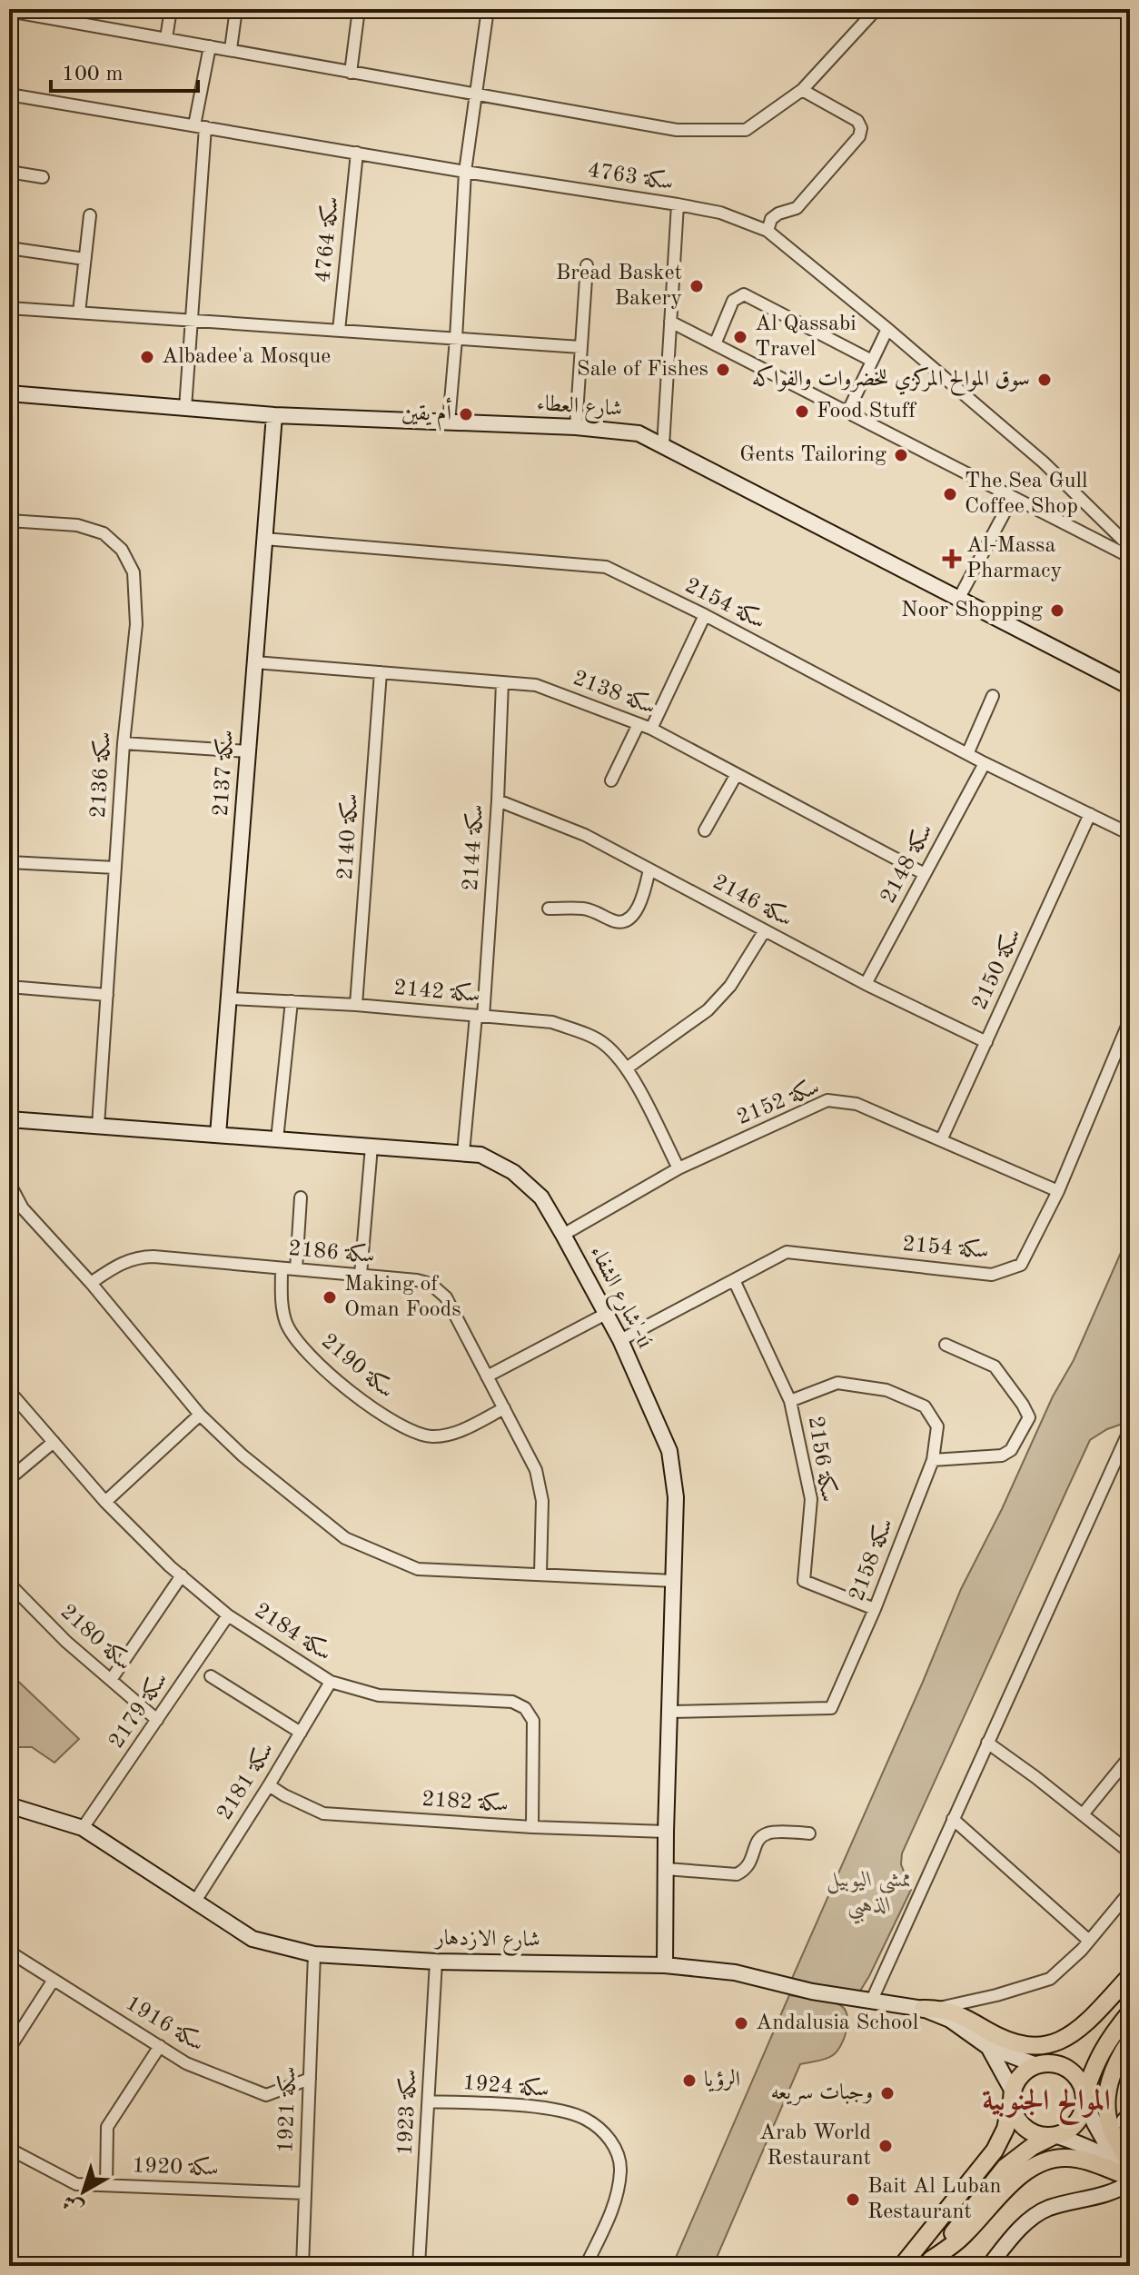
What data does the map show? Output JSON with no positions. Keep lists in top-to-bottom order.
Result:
{
  "streets": {
    "street": [
      "سكة 4763",
      "سكة 4764",
      "شارع العطاء",
      "سكة 2154",
      "سكة 2138",
      "سكة 2137",
      "سكة 2136",
      "سكة 2140",
      "سكة 2144",
      "سكة 2148",
      "سكة 2146",
      "سكة 2150",
      "سكة 2142",
      "سكة 2152",
      "سكة 2186",
      "شارع الشفاء'-ú",
      "سكة 2190",
      "سكة 2156",
      "سكة 2158",
      "سكة 2184",
      "سكة 2180",
      "سكة 2179",
      "سكة 2181",
      "سكة 2182",
      "شارع الازدهار",
      "سكة 1916",
      "سكة 1924",
      "سكة 1921",
      "سكة 1923",
      "سكة 1920"
    ]
  },
  "crossings": [
    ["سكة 4763", "سكة 4764"],
    ["شارع العطاء", "سكة 2137"],
    ["سكة 2154", "سكة 2137"],
    ["سكة 2154", "سكة 2148"],
    ["سكة 2154", "سكة 2150"],
    ["سكة 2154", "سكة 2152"],
    ["سكة 2154", "شارع الشفاء'-ú"],
    ["سكة 2154", "سكة 2156"],
    ["سكة 2138", "سكة 2137"],
    ["سكة 2138", "سكة 2140"],
    ["سكة 2138", "سكة 2144"],
    ["سكة 2138", "سكة 2148"],
    ["سكة 2137", "سكة 2142"],
    ["سكة 2137", "شارع الشفاء'-ú"],
    ["سكة 2136", "شارع الشفاء'-ú"],
    ["سكة 2140", "سكة 2142"],
    ["سكة 2144", "سكة 2146"],
    ["سكة 2144", "سكة 2142"],
    ["سكة 2144", "شارع الشفاء'-ú"],
    ["سكة 2148", "سكة 2146"],
    ["سكة 2146", "سكة 2150"],
    ["سكة 2150", "سكة 2152"],
    ["سكة 2142", "سكة 2152"],
    ["سكة 2152", "شارع الشفاء'-ú"],
    ["سكة 2186", "سكة 2190"],
    ["شارع الشفاء'-ú", "سكة 2158"],
    ["شارع الشفاء'-ú", "سكة 2182"],
    ["شارع الشفاء'-ú", "شارع الازدهار"],
    ["سكة 2156", "سكة 2158"],
    ["سكة 2184", "سكة 2179"],
    ["سكة 2184", "سكة 2181"],
    ["سكة 2184", "سكة 2182"],
    ["سكة 2180", "سكة 2179"],
    ["سكة 2179", "شارع الازدهار"],
    ["سكة 2181", "سكة 2182"],
    ["سكة 2181", "شارع الازدهار"],
    ["شارع الازدهار", "سكة 1921"],
    ["شارع الازدهار", "سكة 1923"],
    ["سكة 1916", "سكة 1921"],
    ["سكة 1924", "سكة 1923"],
    ["سكة 1921", "سكة 1920"]
  ],
  "districts": ["الموالح الجنوبية"],
  "parks": ["ممشى اليوبيل الذهبي"],
  "places": {
    "other": [
      "Bread Basket Bakery",
      "Al Qassabi Travel",
      "Albadee'a Mosque",
      "Sale of Fishes",
      "سوق الموالح المركزي للخضروات والفواكه",
      "Food Stuff",
      "أم يقين",
      "Gents Tailoring",
      "The Sea Gull Coffee Shop",
      "Noor Shopping",
      "Making of Oman Foods",
      "Andalusia School",
      "الرؤيا",
      "وجبات سريعه",
      "Arab World Restaurant",
      "Bait Al Luban Restaurant"
    ],
    "health": ["Al-Massa Pharmacy"]
  },
  "scale_bar": "100 m",
  "north": "bottom left"
}
